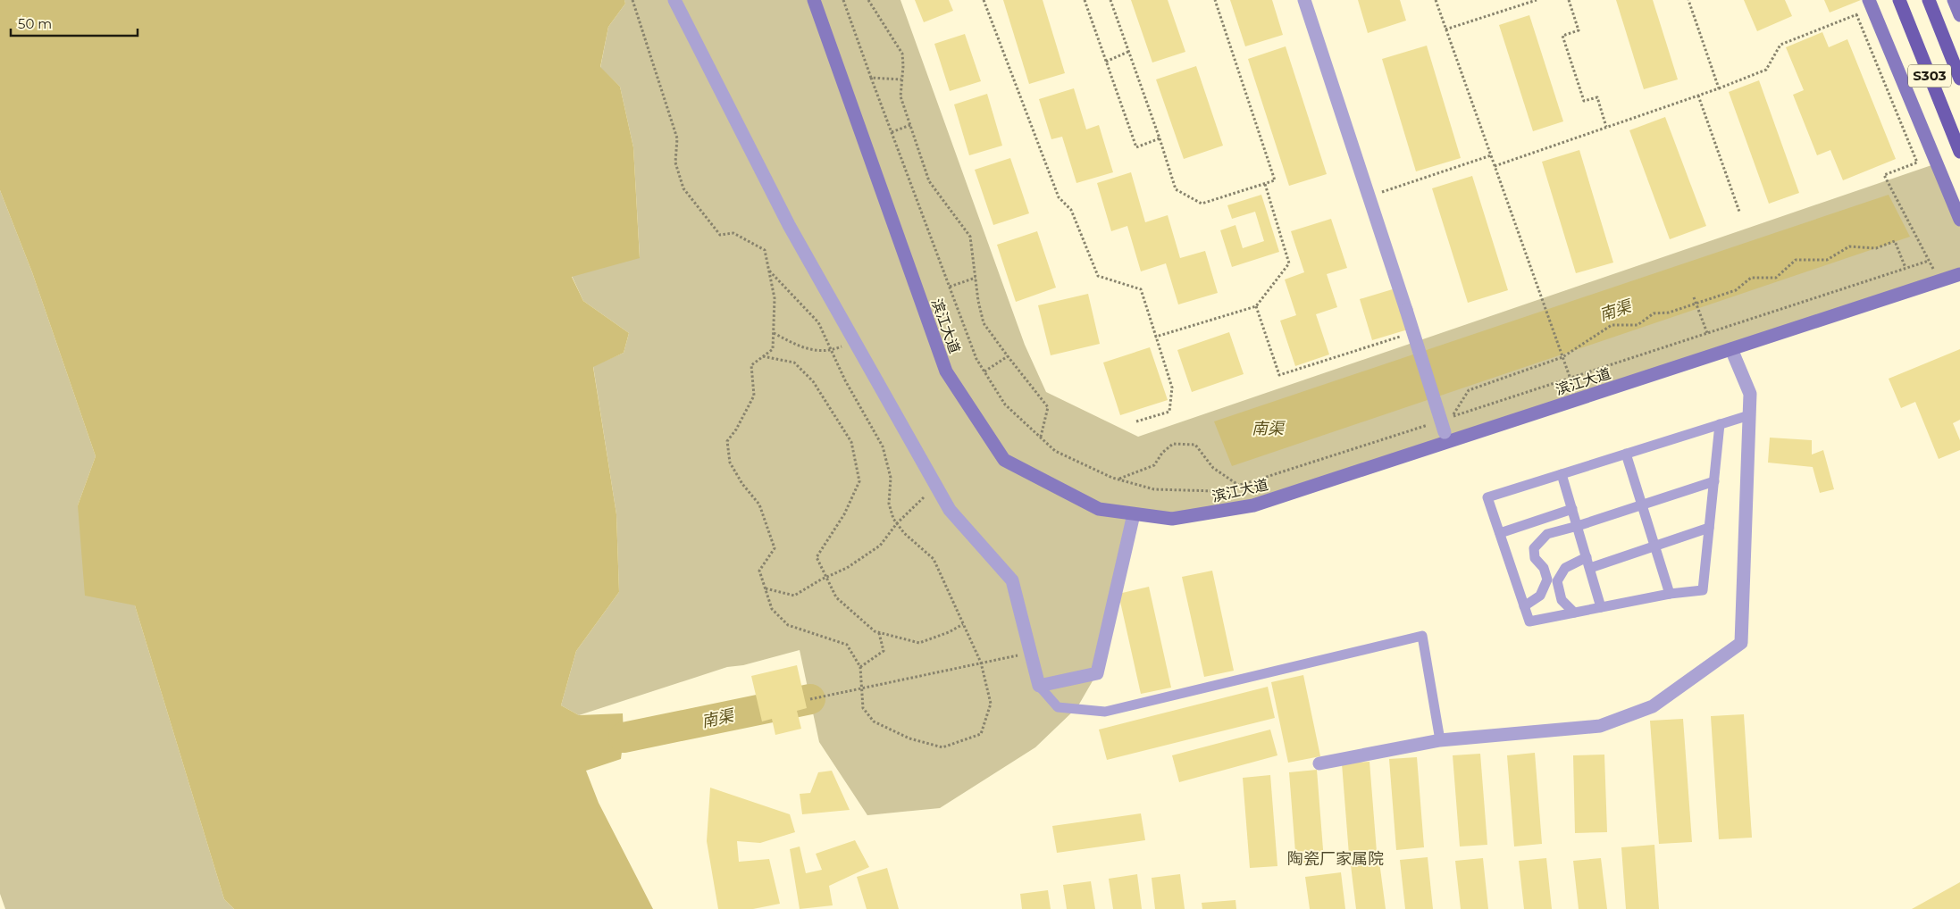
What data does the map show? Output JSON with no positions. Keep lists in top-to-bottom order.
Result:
{
  "streets": {
    "main road": ["S303"],
    "street": ["滨江大道"]
  },
  "districts": ["陶瓷厂家属院"],
  "water": ["南渠"],
  "scale_bar": "50 m"
}
